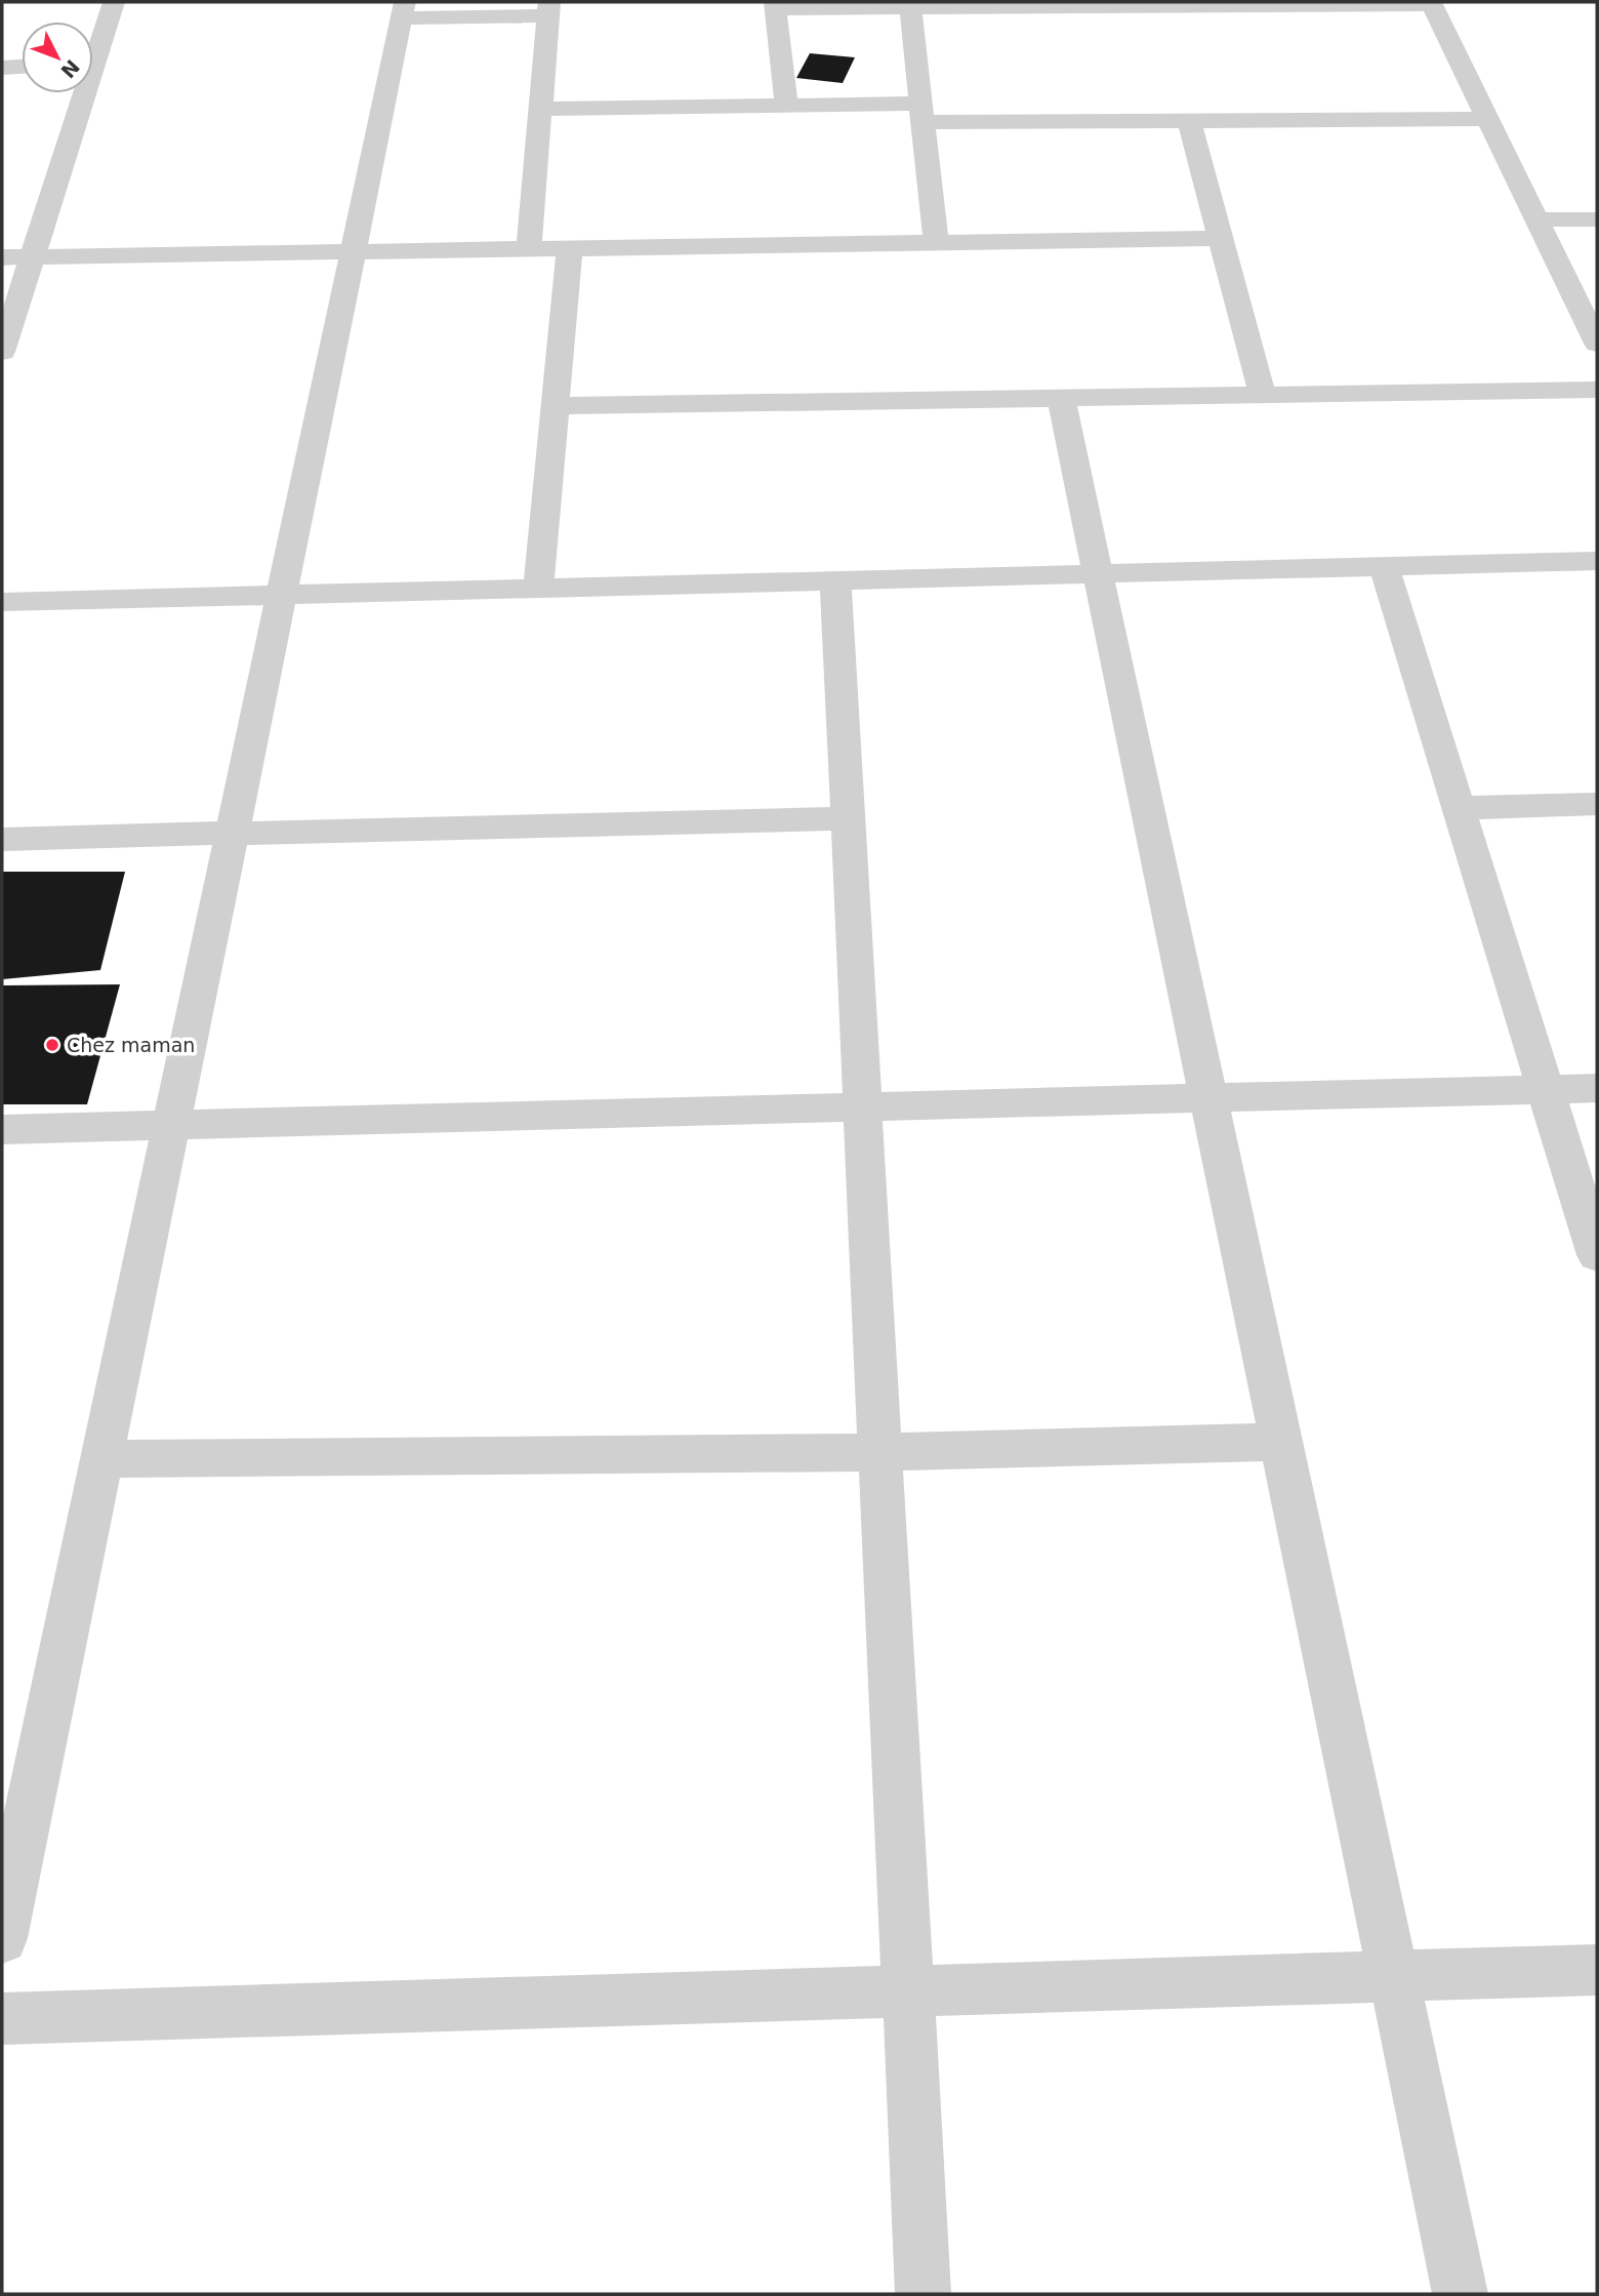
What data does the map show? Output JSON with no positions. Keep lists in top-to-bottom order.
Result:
{
  "places": ["Chez maman"],
  "north": "bottom right"
}
